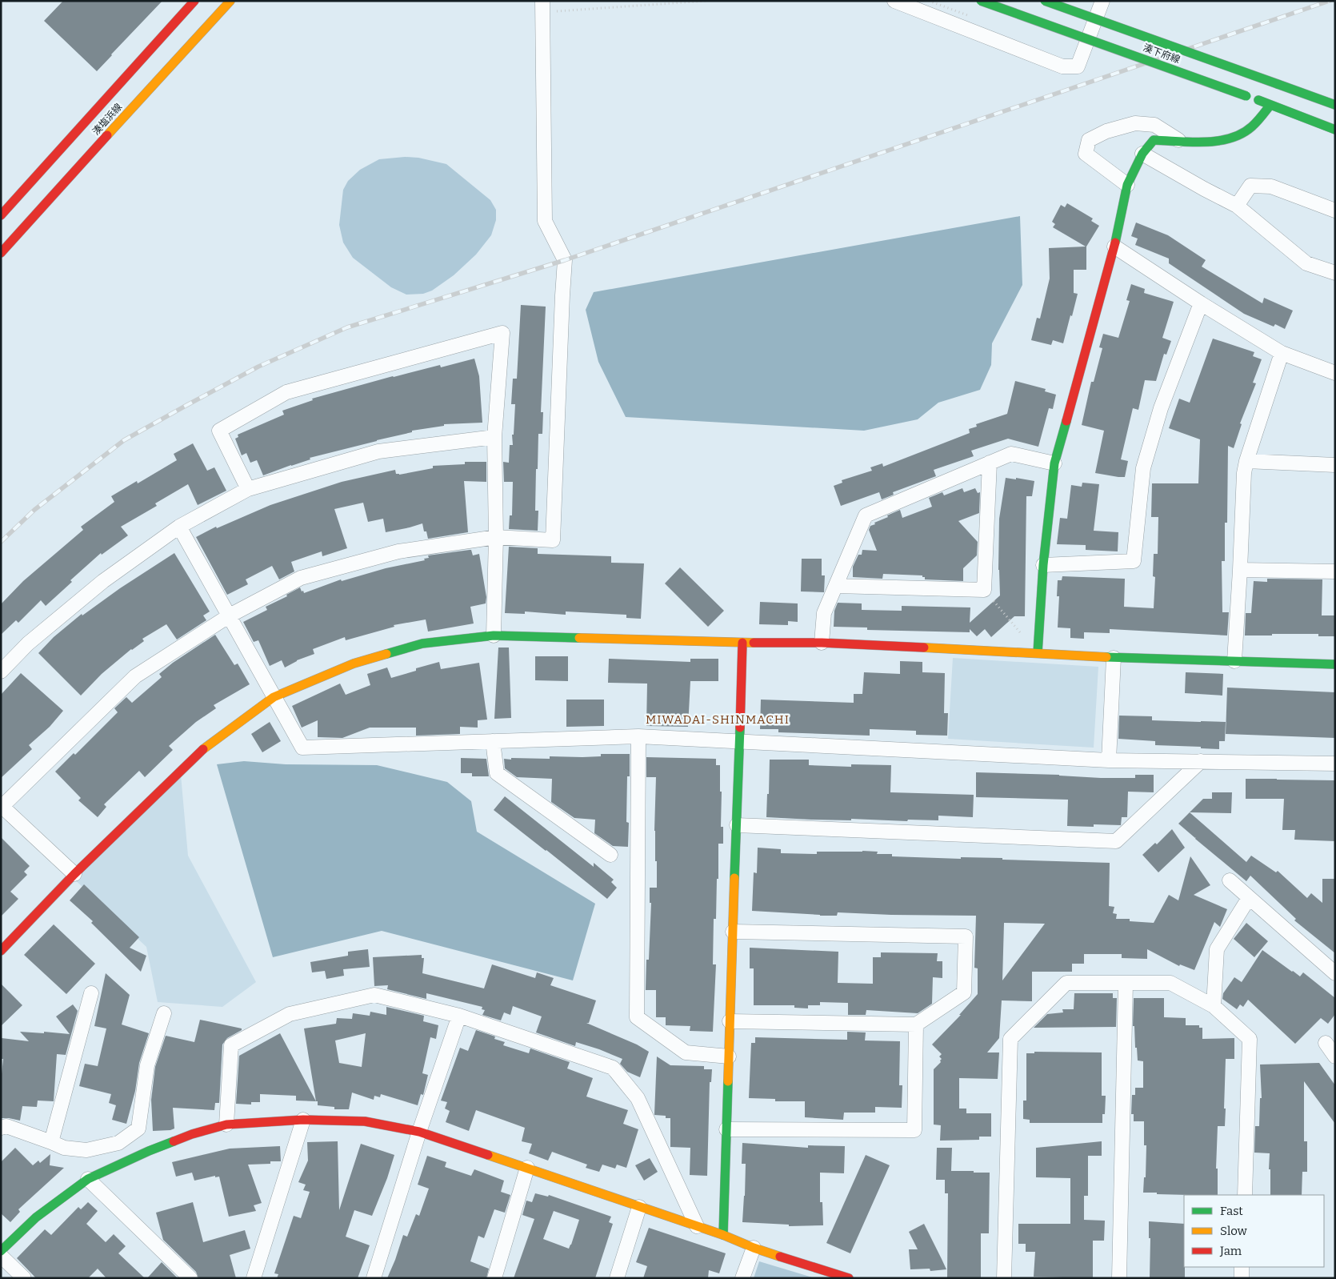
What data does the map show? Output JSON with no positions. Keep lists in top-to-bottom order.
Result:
{
  "streets": {
    "street": ["湊下府線", "湊塩浜線"]
  },
  "districts": ["MIWADAI-SHINMACHI"],
  "legend": ["Fast", "Slow", "Jam"]
}
